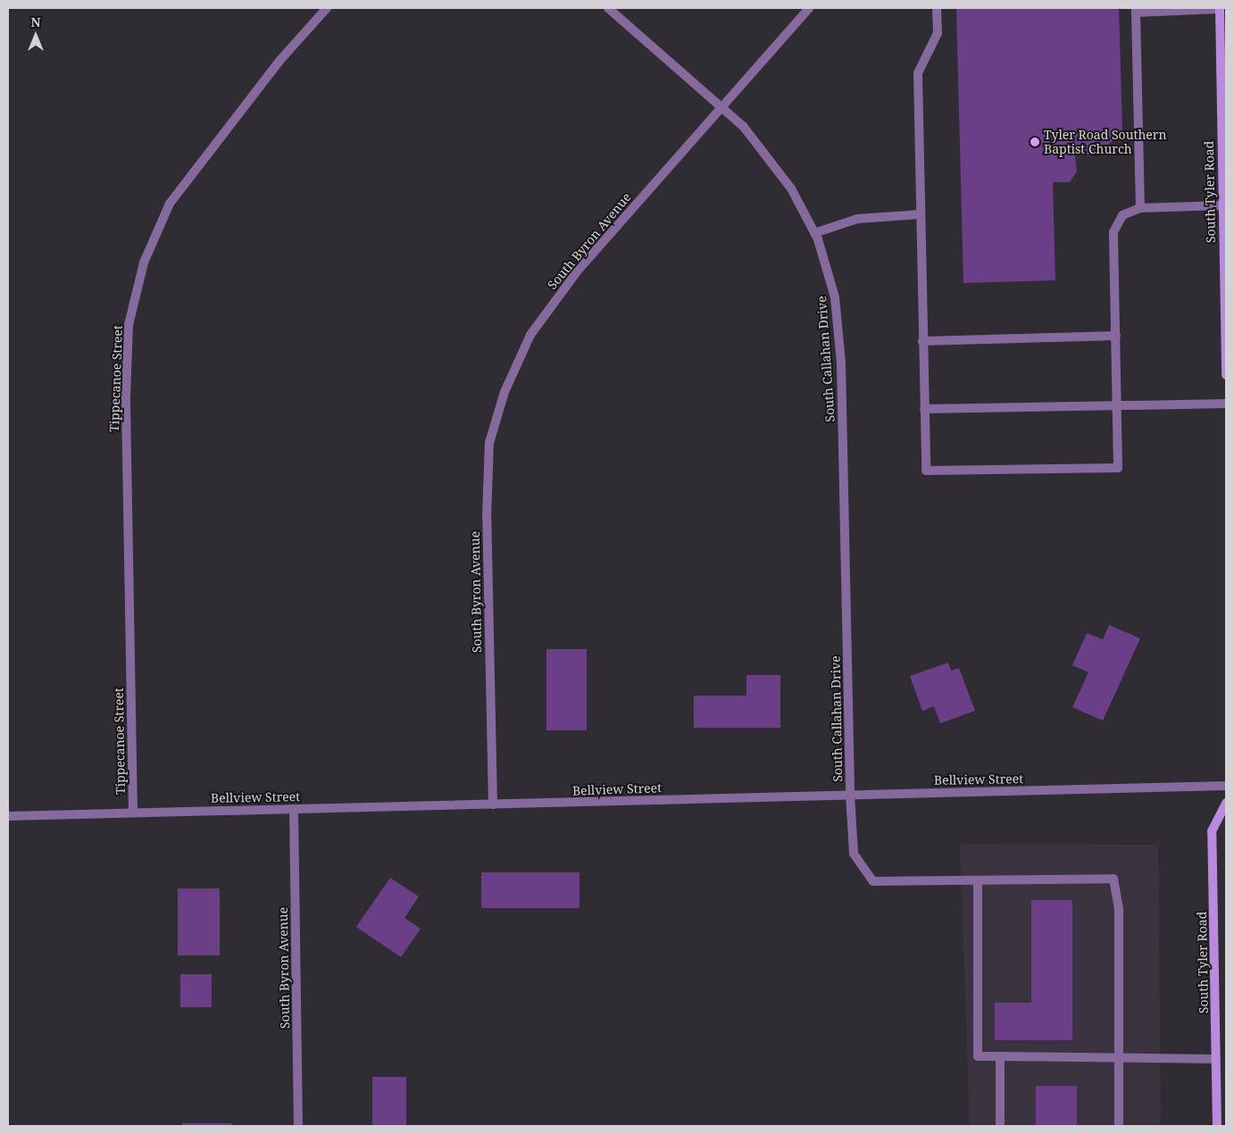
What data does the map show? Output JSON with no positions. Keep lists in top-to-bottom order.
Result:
{
  "streets": {
    "main road": ["South Tyler Road"],
    "street": [
      "South Byron Avenue",
      "South Callahan Drive",
      "Tippecanoe Street",
      "Bellview Street"
    ]
  },
  "crossings": [
    ["South Byron Avenue", "South Callahan Drive"],
    ["South Byron Avenue", "Bellview Street"],
    ["South Callahan Drive", "Bellview Street"],
    ["Tippecanoe Street", "Bellview Street"]
  ],
  "places": ["Tyler Road Southern Baptist Church"],
  "north": "top"
}
